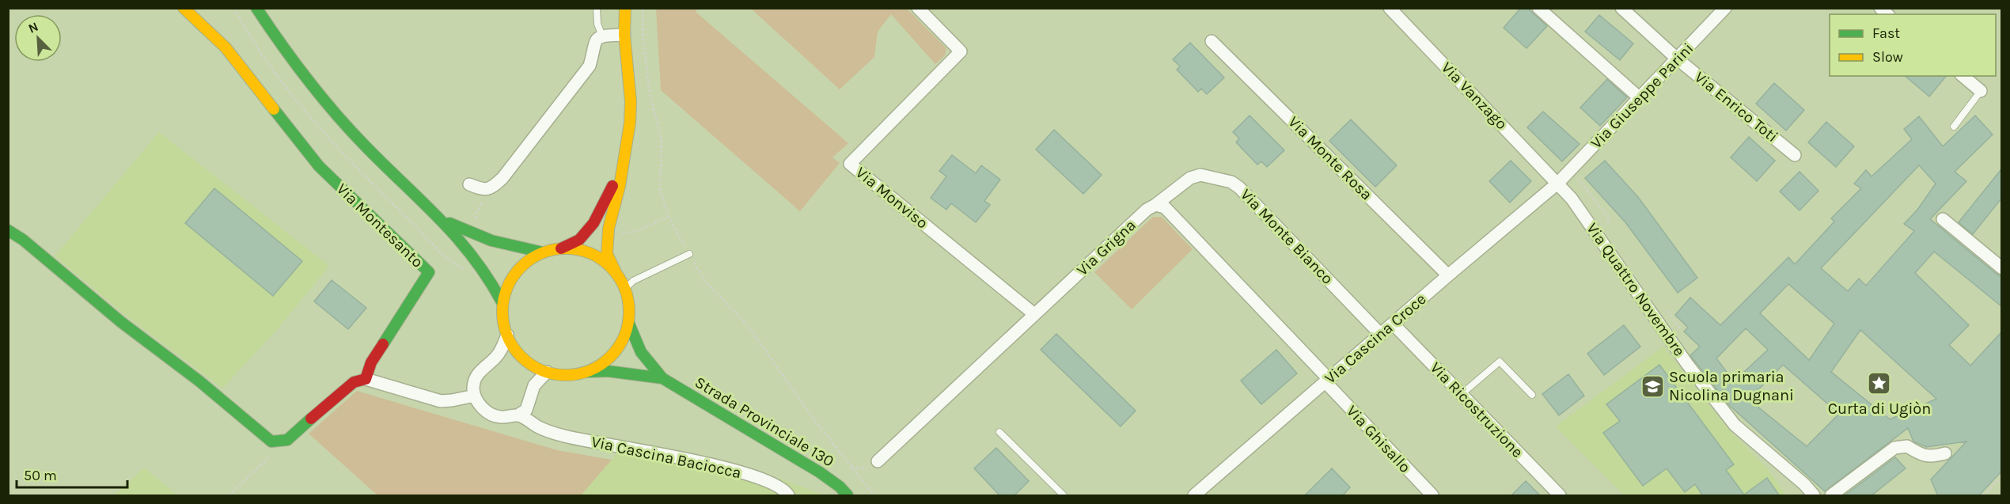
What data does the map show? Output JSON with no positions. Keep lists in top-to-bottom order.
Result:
{
  "streets": {
    "street": [
      "Via Vanzago",
      "Via Giuseppe Parini",
      "Via Enrico Toti",
      "Via Monte Rosa",
      "Via Monviso",
      "Via Montesanto",
      "Via Monte Bianco",
      "Via Grigna",
      "Via Quattro Novembre",
      "Via Cascina Croce",
      "Via Ricostruzione",
      "Strada Provinciale 130",
      "Via Ghisallo",
      "Via Cascina Baciocca"
    ]
  },
  "crossings": [
    ["Via Vanzago", "Via Giuseppe Parini"],
    ["Via Vanzago", "Via Quattro Novembre"],
    ["Via Vanzago", "Via Cascina Croce"],
    ["Via Giuseppe Parini", "Via Enrico Toti"],
    ["Via Giuseppe Parini", "Via Quattro Novembre"],
    ["Via Giuseppe Parini", "Via Cascina Croce"],
    ["Via Monte Rosa", "Via Cascina Croce"],
    ["Via Monviso", "Via Grigna"],
    ["Via Monte Bianco", "Via Grigna"],
    ["Via Monte Bianco", "Via Cascina Croce"],
    ["Via Quattro Novembre", "Via Cascina Croce"],
    ["Via Cascina Croce", "Via Ricostruzione"],
    ["Via Cascina Croce", "Via Ghisallo"]
  ],
  "places": {
    "place": ["Curta di Ugiòn"],
    "school or university": ["Scuola primaria Nicolina Dugnani"]
  },
  "legend": ["Fast", "Slow"],
  "scale_bar": "50 m",
  "north": "top left"
}
